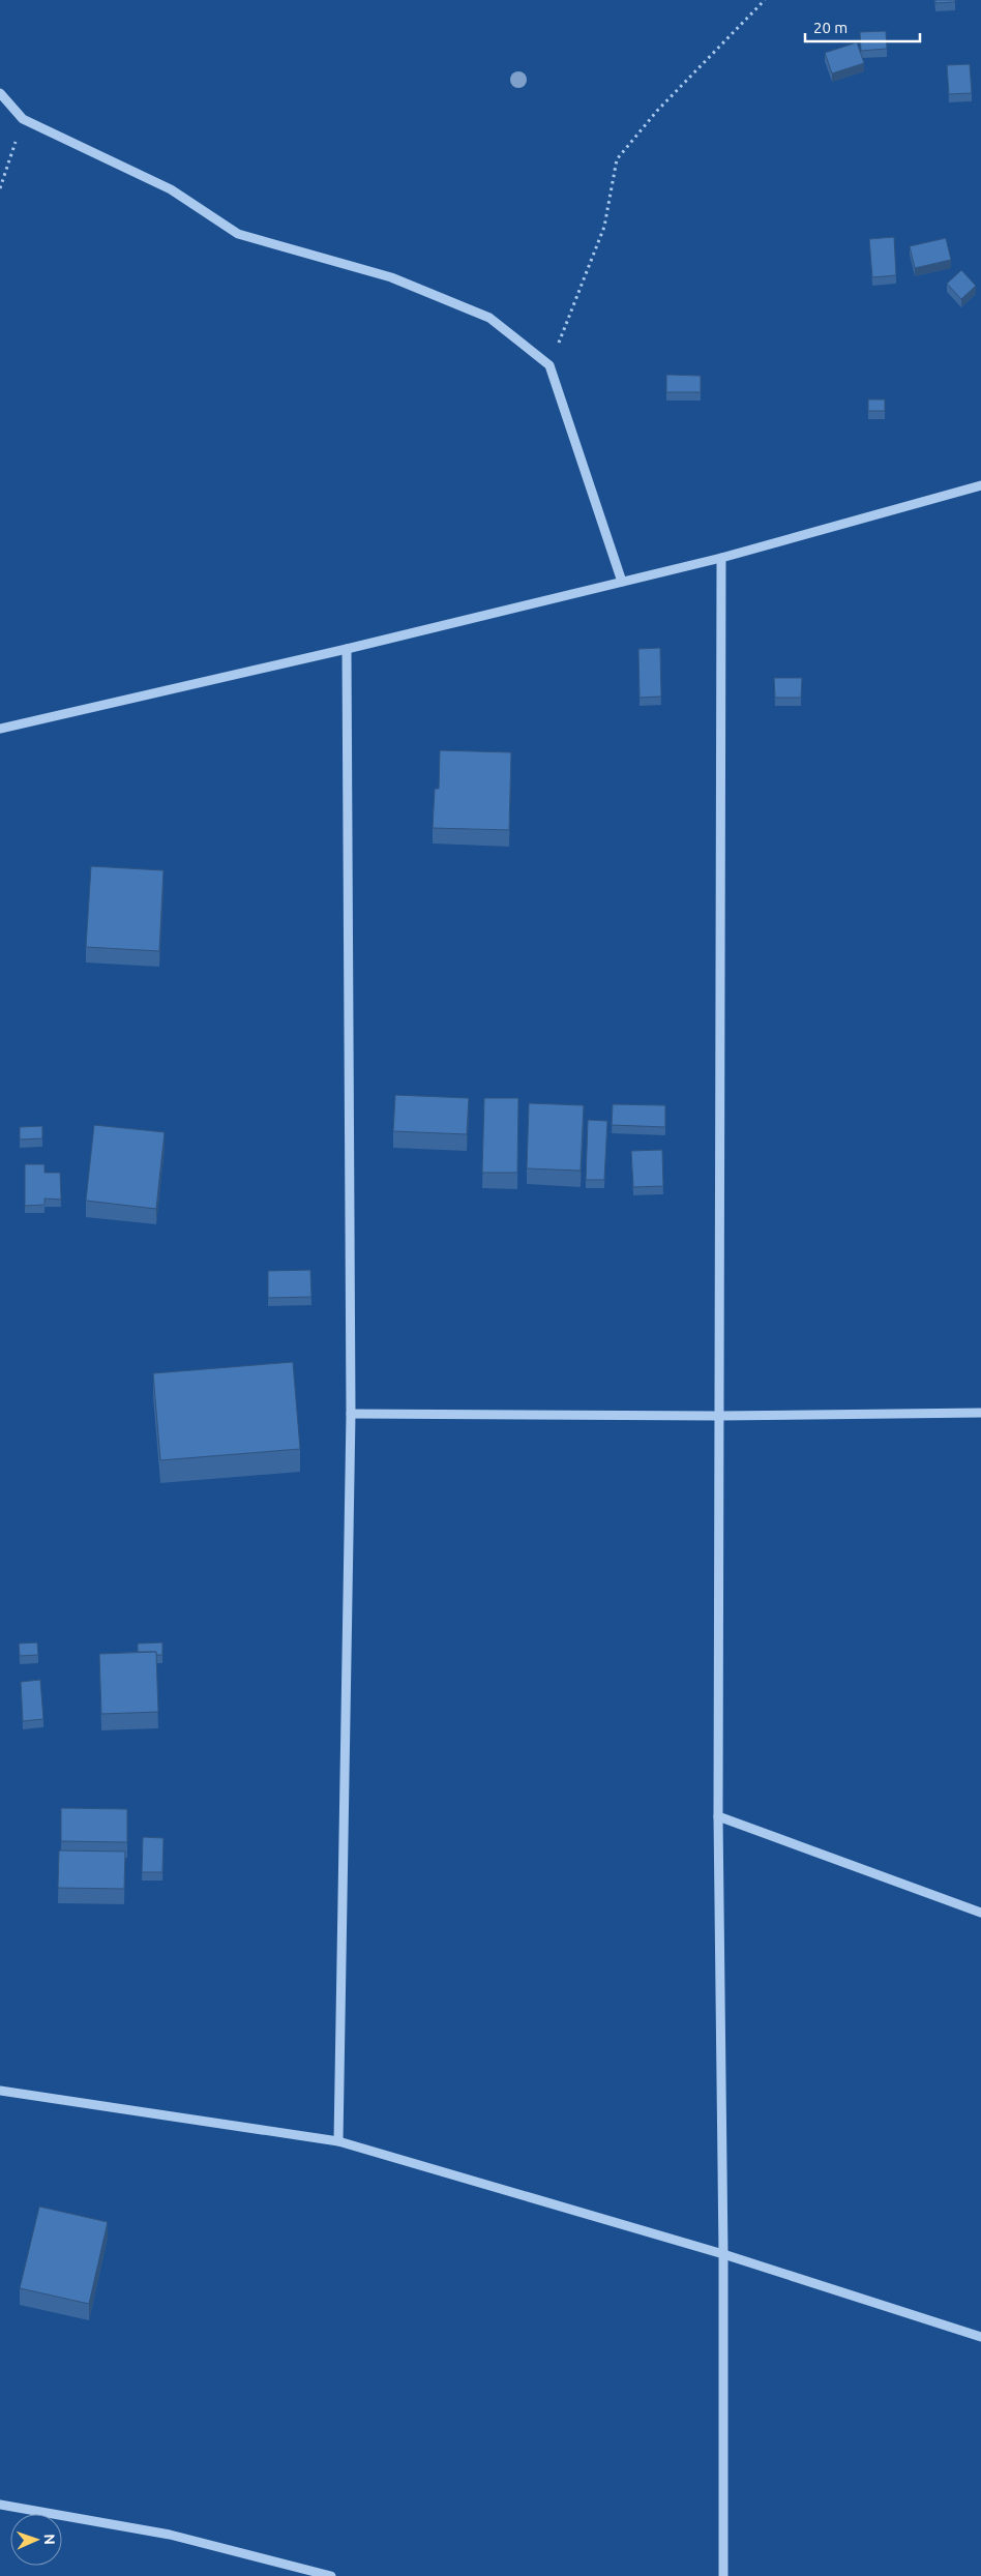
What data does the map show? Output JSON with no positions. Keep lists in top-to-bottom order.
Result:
{
  "scale_bar": "20 m",
  "north": "right"
}
